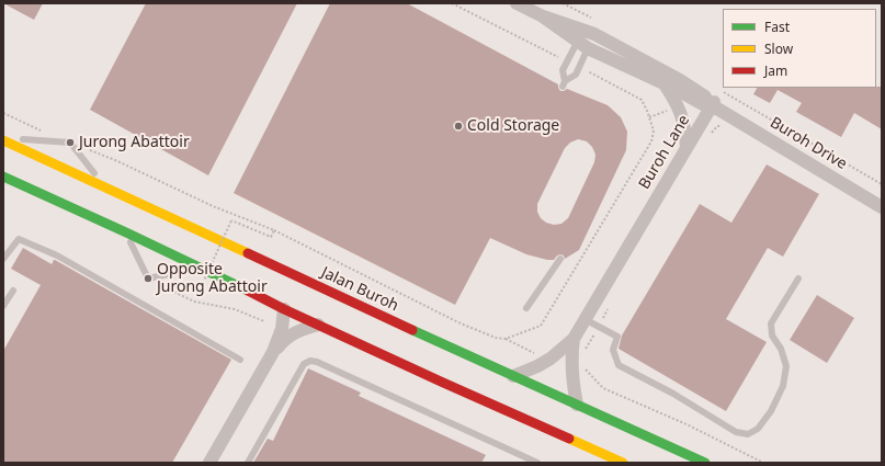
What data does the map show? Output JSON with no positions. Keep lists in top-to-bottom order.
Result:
{
  "streets": {
    "highway": ["Jalan Buroh"],
    "street": ["Buroh Drive", "Buroh Lane"]
  },
  "crossings": [
    ["Buroh Drive", "Buroh Lane"],
    ["Buroh Lane", "Jalan Buroh"]
  ],
  "places": ["Cold Storage", "Jurong Abattoir", "Opposite Jurong Abattoir"],
  "legend": ["Fast", "Slow", "Jam"]
}
